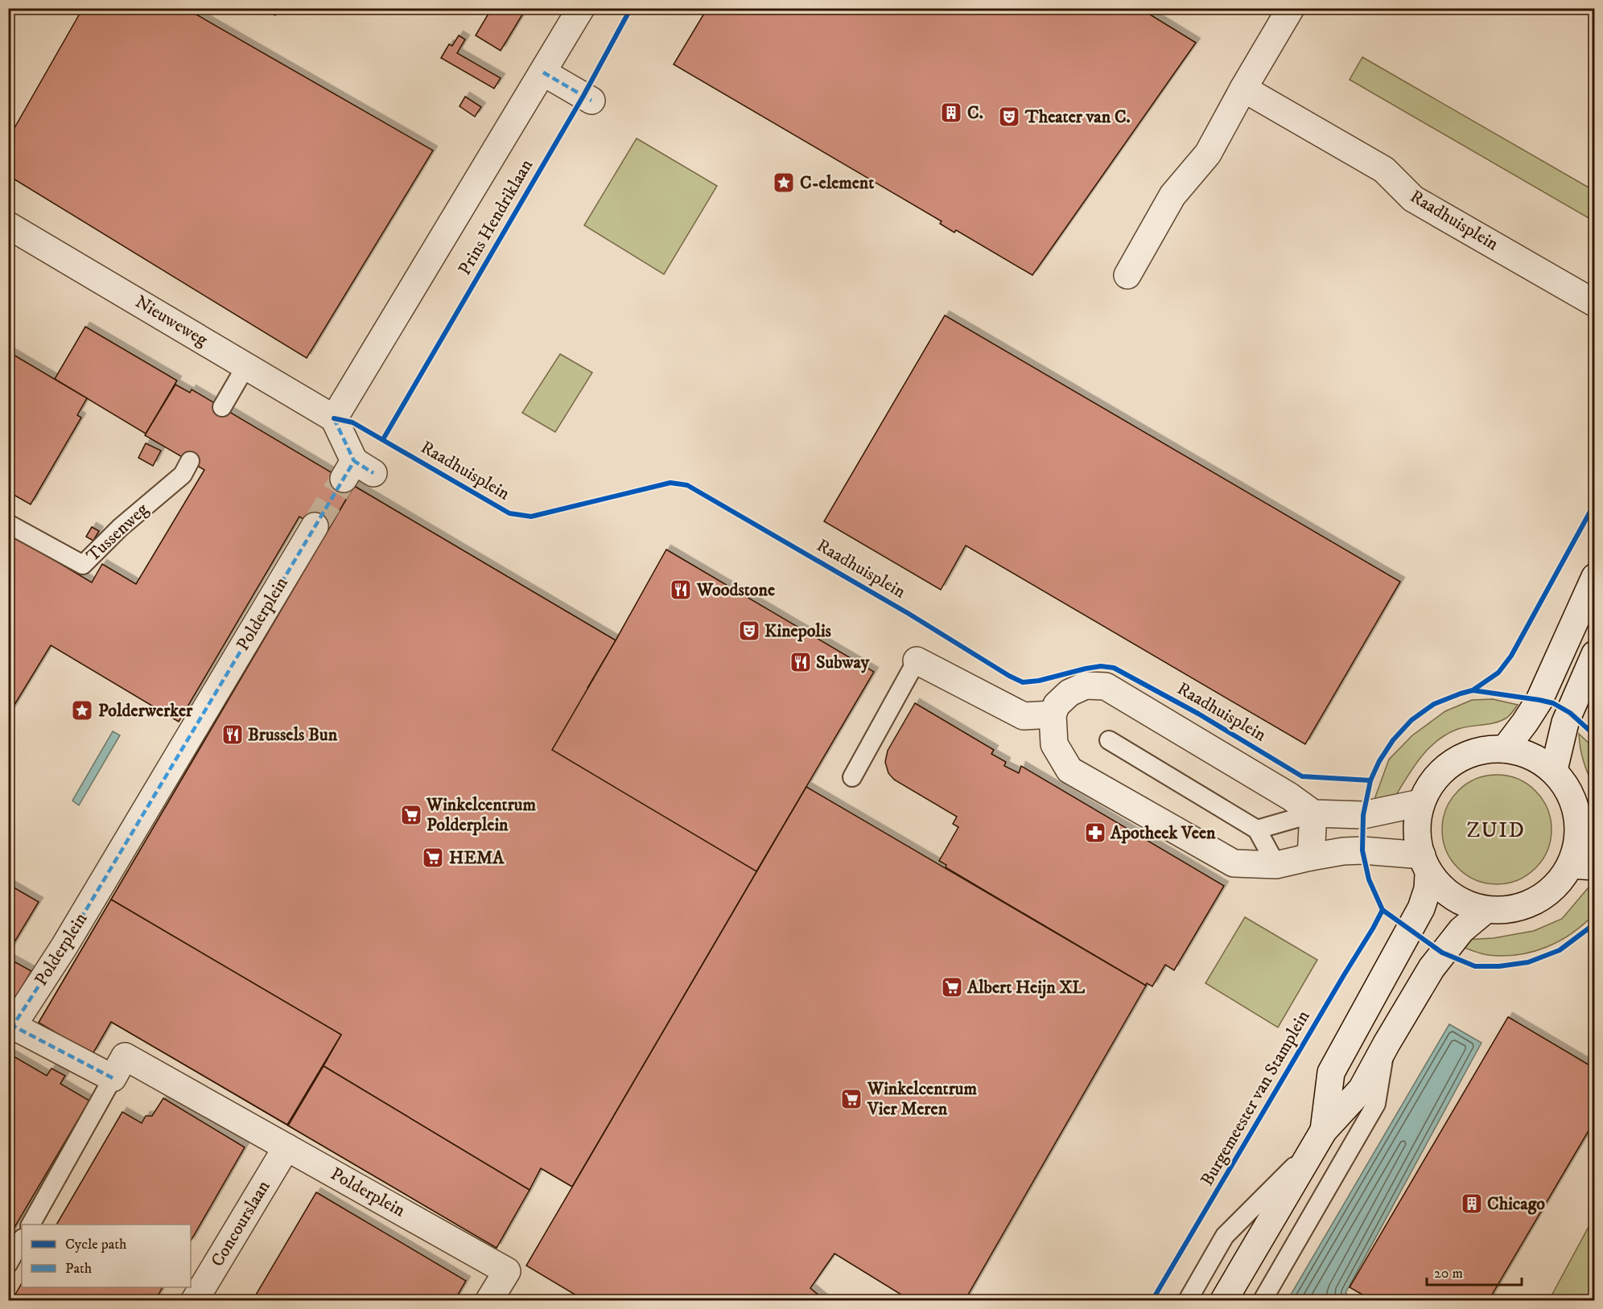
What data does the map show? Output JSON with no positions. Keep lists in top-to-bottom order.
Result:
{
  "streets": {
    "street": [
      "Prins Hendriklaan",
      "Raadhuisplein",
      "Nieuweweg",
      "Polderplein",
      "Concourslaan"
    ],
    "lane": ["Tussenweg"],
    "cycle path": ["Burgemeester van Stamplein"]
  },
  "crossings": [
    ["Prins Hendriklaan", "Nieuweweg"],
    ["Polderplein", "Concourslaan"]
  ],
  "districts": ["ZUID"],
  "places": {
    "building": ["C.", "Chicago"],
    "theatre": ["Theater van C.", "Kinepolis"],
    "place": ["C-element", "Polderwerker"],
    "restaurant": ["Woodstone", "Subway", "Brussels Bun"],
    "supermarket": [
      "Winkelcentrum Polderplein",
      "HEMA",
      "Albert Heijn XL",
      "Winkelcentrum Vier Meren"
    ],
    "pharmacy": ["Apotheek Veen"]
  },
  "legend": ["Cycle path", "Path"],
  "scale_bar": "20 m"
}
